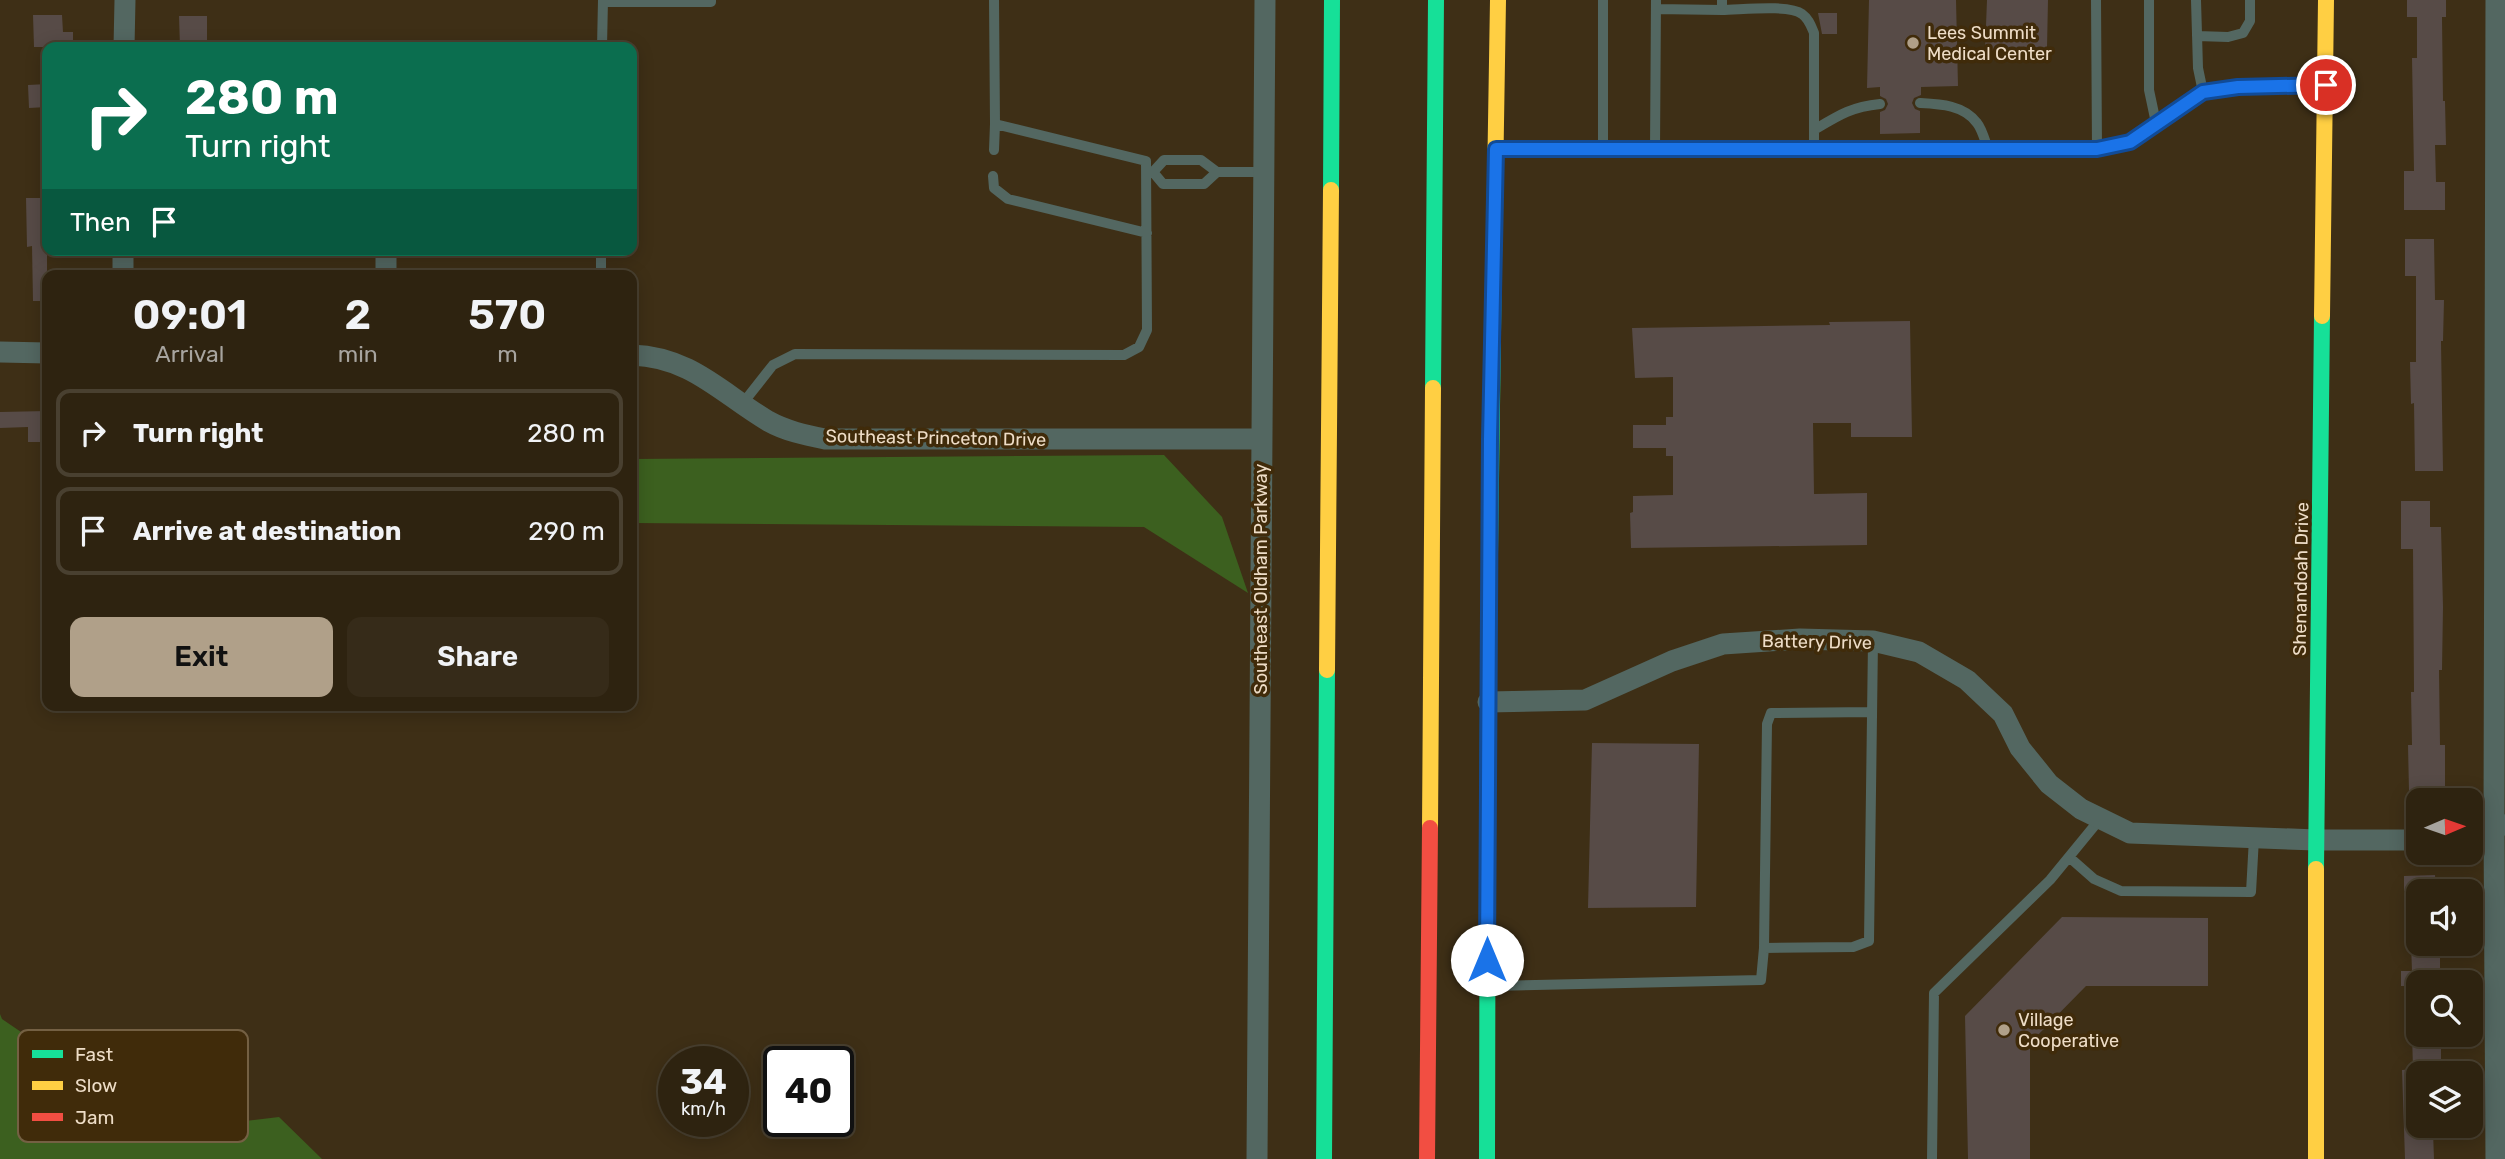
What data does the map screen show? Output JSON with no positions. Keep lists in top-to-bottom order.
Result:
{
  "streets": {
    "main road": ["Shenandoah Drive"],
    "street": ["Southeast Princeton Drive", "Southeast Oldham Parkway", "Battery Drive"]
  },
  "crossings": [
    ["Southeast Princeton Drive", "Southeast Oldham Parkway"],
    ["Shenandoah Drive", "Battery Drive"]
  ],
  "places": ["Lees Summit Medical Center", "Village Cooperative"],
  "legend": ["Fast", "Slow", "Jam"],
  "north": "right",
  "page": {
    "turn": ["280 m", "Turn right"],
    "then": "Then",
    "eta": [
      "09:01",
      "Arrival",
      "2",
      "min",
      "570",
      "m"
    ],
    "list": [
      {
        "name": "Turn right",
        "value": "280 m"
      },
      {
        "name": "Arrive at destination",
        "value": "290 m"
      }
    ],
    "buttons": ["Exit", "Share"],
    "speed": "34 km/h",
    "limit": "40"
  }
}
